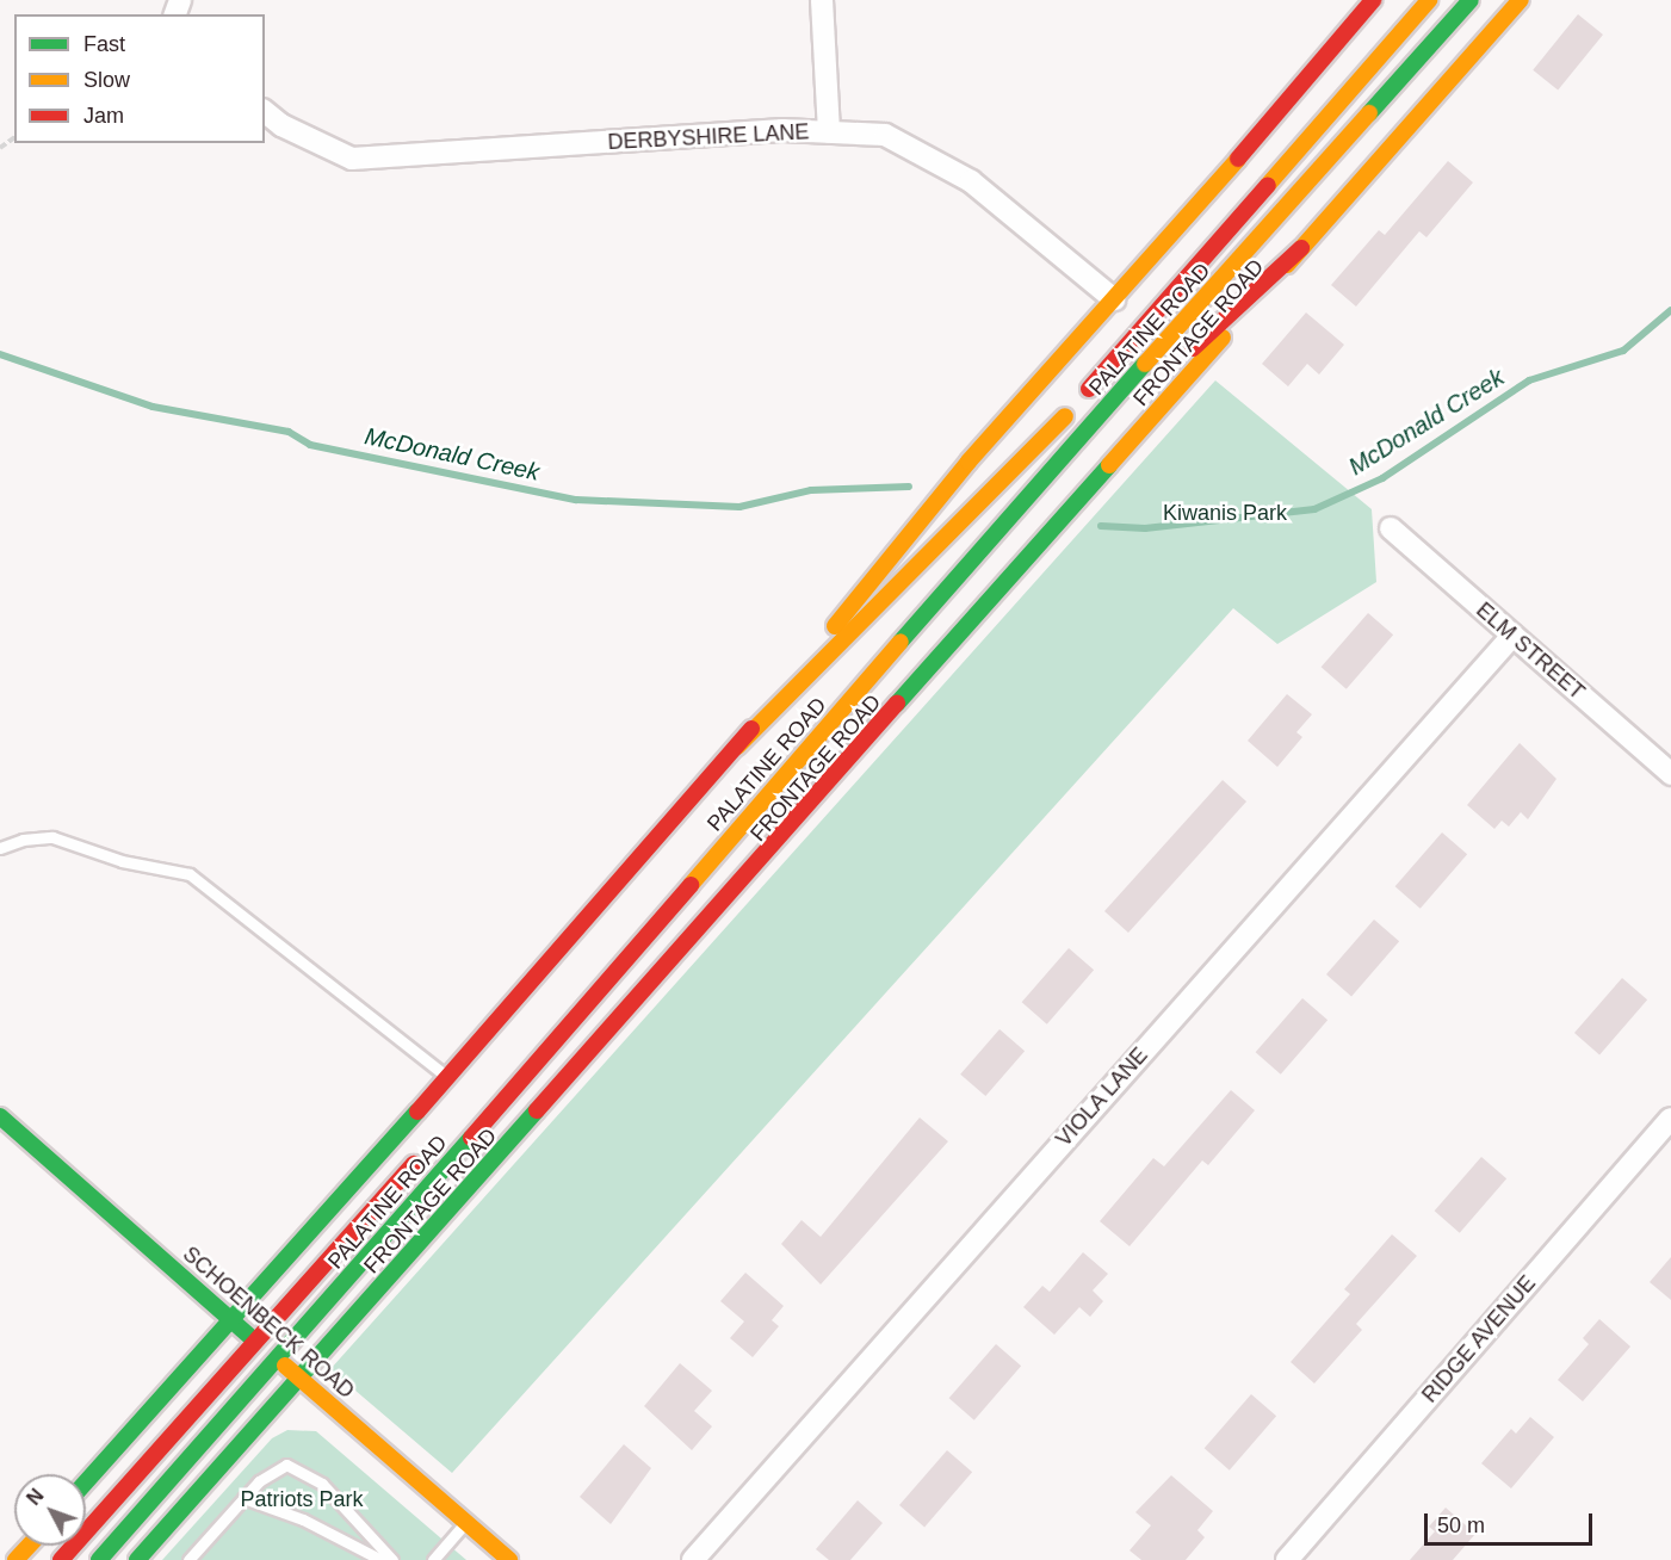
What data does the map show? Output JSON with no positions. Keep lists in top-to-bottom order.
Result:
{
  "streets": {
    "main road": ["PALATINE ROAD", "FRONTAGE ROAD", "SCHOENBECK ROAD"],
    "street": [
      "DERBYSHIRE LANE",
      "ELM STREET",
      "VIOLA LANE",
      "RIDGE AVENUE"
    ]
  },
  "crossings": [
    ["PALATINE ROAD", "SCHOENBECK ROAD"],
    ["FRONTAGE ROAD", "SCHOENBECK ROAD"],
    ["ELM STREET", "VIOLA LANE"]
  ],
  "water": ["McDonald Creek"],
  "parks": ["Kiwanis Park", "Patriots Park"],
  "legend": ["Fast", "Slow", "Jam"],
  "scale_bar": "50 m",
  "north": "top left"
}
